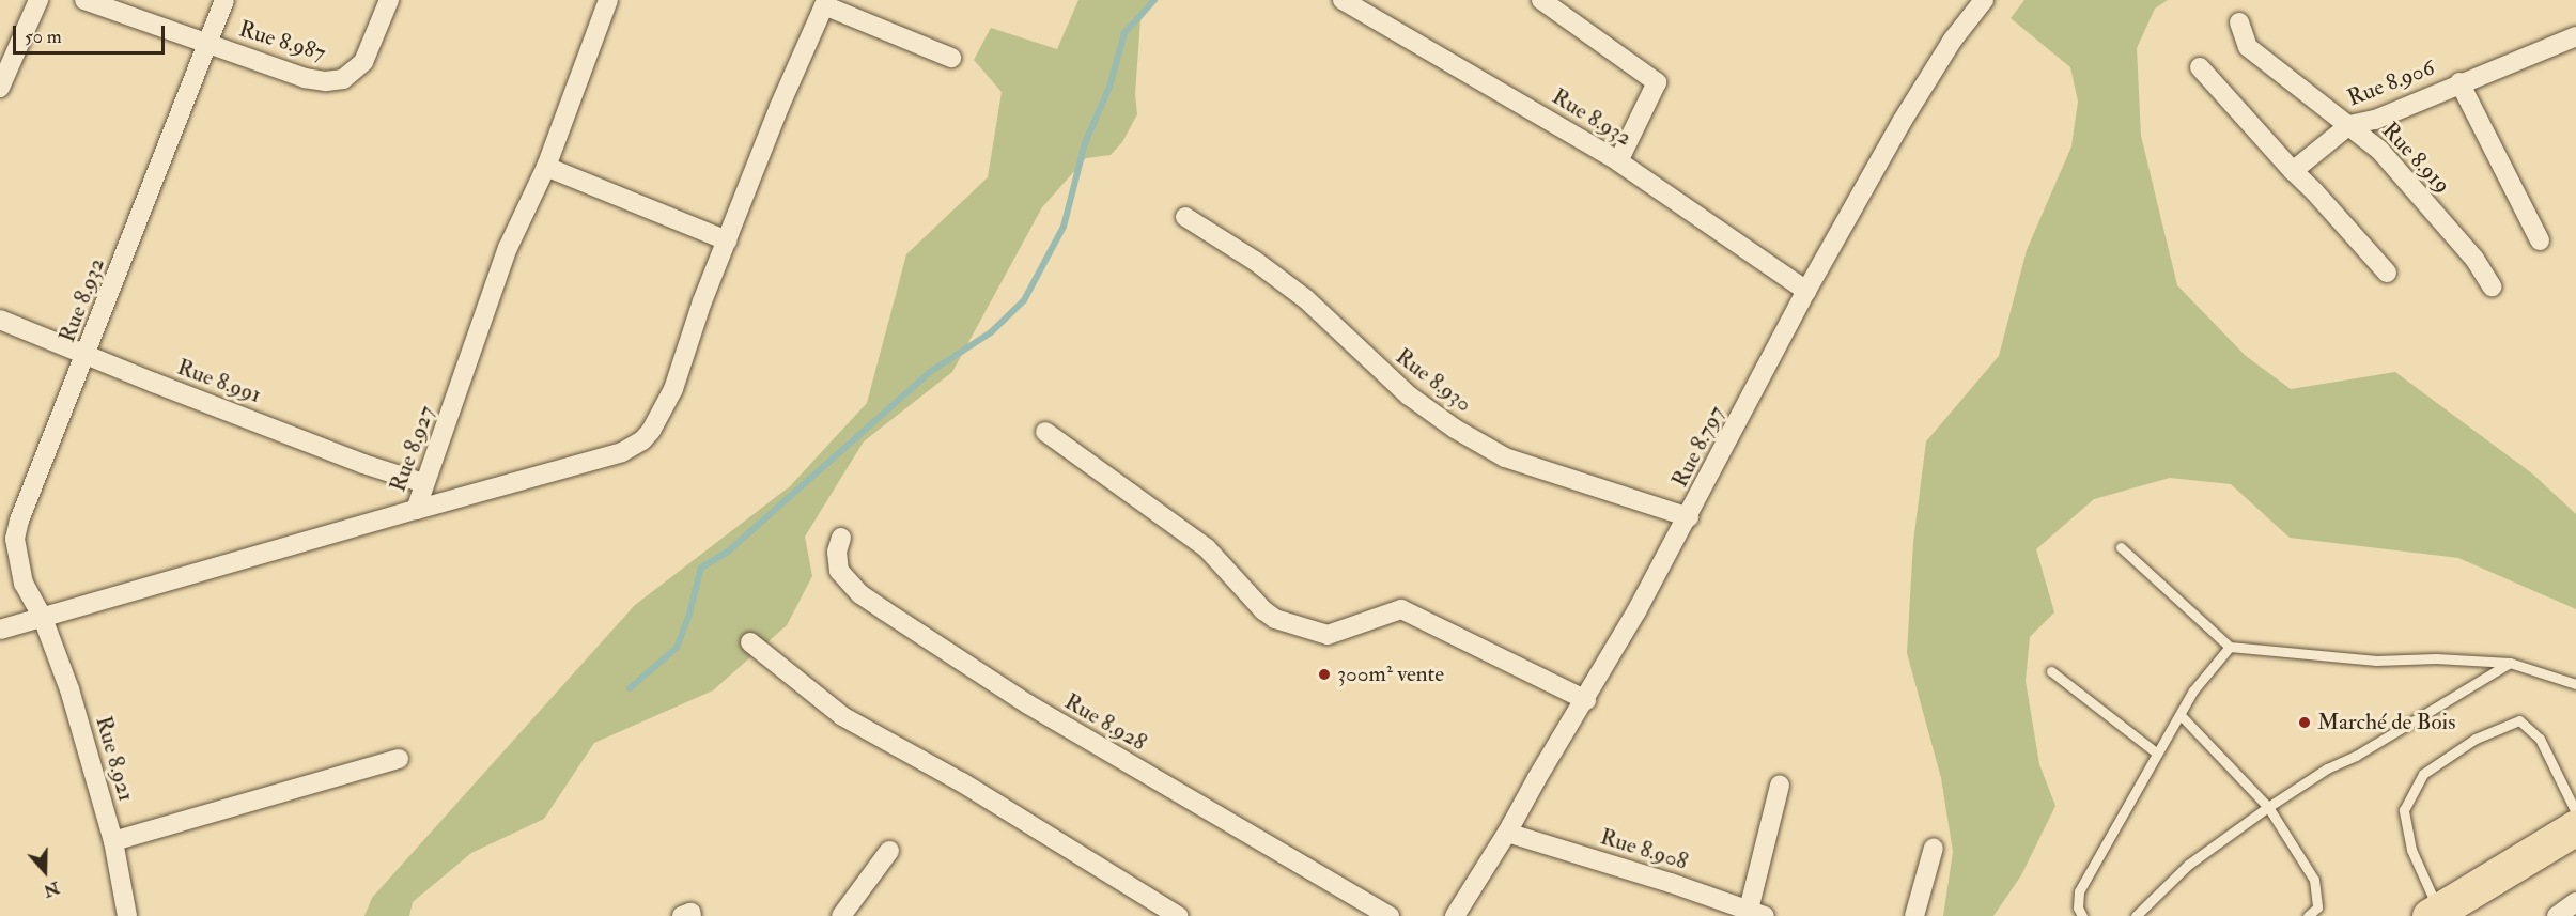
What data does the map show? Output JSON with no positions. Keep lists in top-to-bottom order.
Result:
{
  "streets": {
    "street": [
      "Rue 8.987",
      "Rue 8.906",
      "Rue 8.932",
      "Rue 8.919",
      "Rue 8.930",
      "Rue 8.991",
      "Rue 8.797",
      "Rue 8.927",
      "Rue 8.928",
      "Rue 8.921",
      "Rue 8.908"
    ]
  },
  "crossings": [
    ["Rue 8.987", "Rue 8.932"],
    ["Rue 8.906", "Rue 8.919"],
    ["Rue 8.932", "Rue 8.991"],
    ["Rue 8.932", "Rue 8.797"],
    ["Rue 8.932", "Rue 8.927"],
    ["Rue 8.932", "Rue 8.921"],
    ["Rue 8.930", "Rue 8.797"],
    ["Rue 8.991", "Rue 8.927"],
    ["Rue 8.797", "Rue 8.908"],
    ["Rue 8.927", "Rue 8.921"]
  ],
  "places": ["300m² vente", "Marché de Bois"],
  "scale_bar": "50 m",
  "north": "bottom"
}
